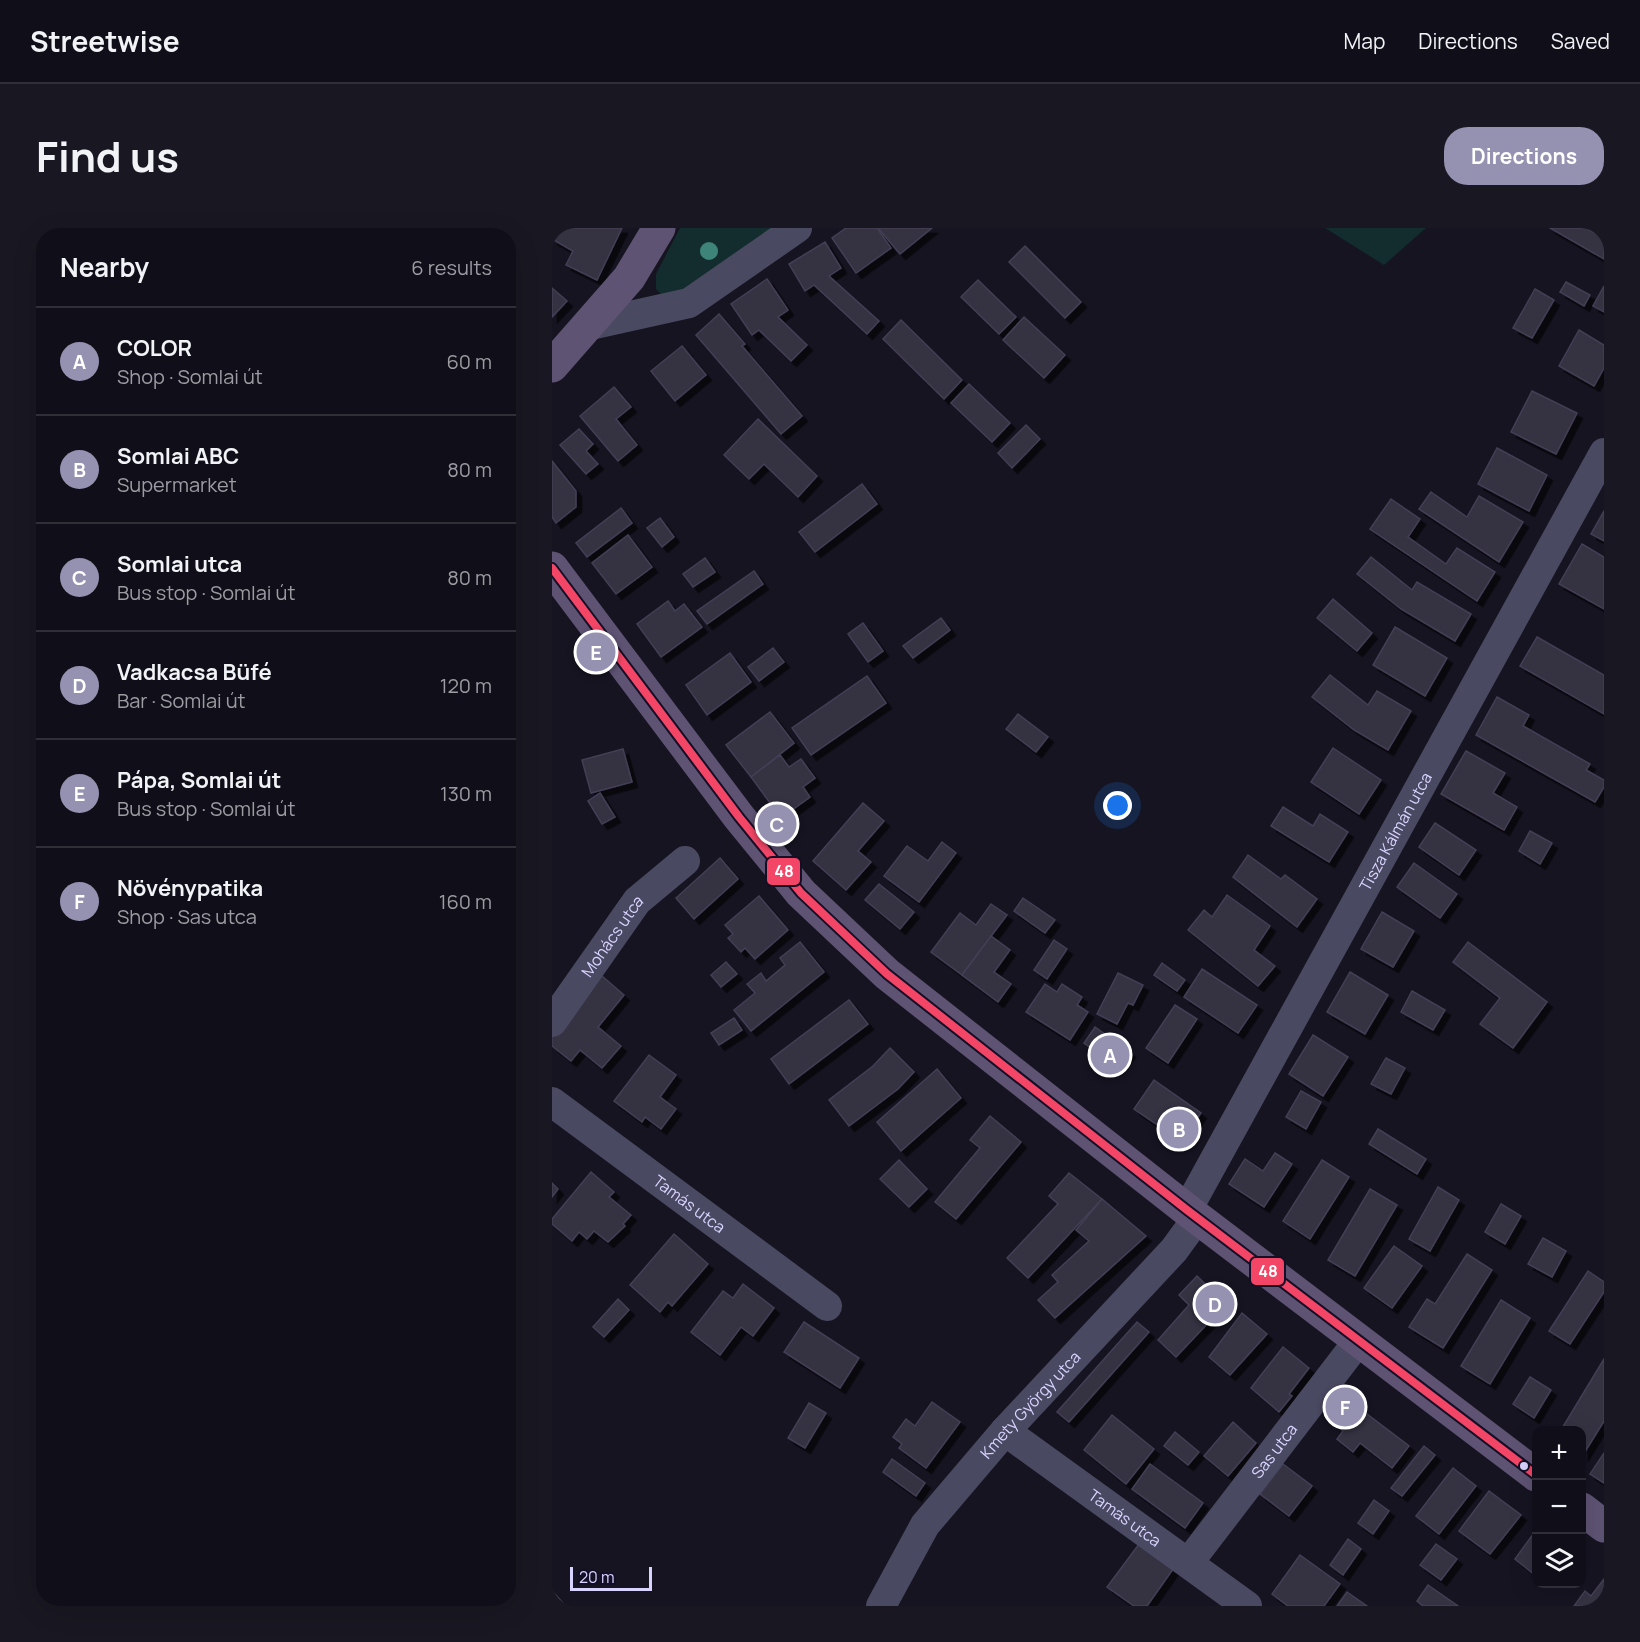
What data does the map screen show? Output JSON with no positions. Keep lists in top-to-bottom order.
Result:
{
  "streets": {
    "street": [
      "Tisza Kálmán utca",
      "Mohács utca",
      "Tamás utca",
      "Kmety György utca",
      "Sas utca"
    ]
  },
  "crossings": [
    ["Tisza Kálmán utca", "Kmety György utca"],
    ["Tamás utca", "Kmety György utca"],
    ["Tamás utca", "Sas utca"]
  ],
  "lines": ["transit line 48"],
  "scale_bar": "20 m",
  "page": {
    "header": "Streetwise",
    "nav": ["Map", "Directions", "Saved"],
    "title": "Find us",
    "buttons": "Directions",
    "heading": ["Nearby", "6 results"],
    "list": [
      {
        "mark": "A",
        "name": "COLOR",
        "note": "Shop · Somlai út",
        "value": "60 m"
      },
      {
        "mark": "B",
        "name": "Somlai ABC",
        "note": "Supermarket",
        "value": "80 m"
      },
      {
        "mark": "C",
        "name": "Somlai utca",
        "note": "Bus stop · Somlai út",
        "value": "80 m"
      },
      {
        "mark": "D",
        "name": "Vadkacsa Büfé",
        "note": "Bar · Somlai út",
        "value": "120 m"
      },
      {
        "mark": "E",
        "name": "Pápa, Somlai út",
        "note": "Bus stop · Somlai út",
        "value": "130 m"
      },
      {
        "mark": "F",
        "name": "Növénypatika",
        "note": "Shop · Sas utca",
        "value": "160 m"
      }
    ],
    "pins": [
      "E",
      "C",
      "A",
      "B",
      "D",
      "F"
    ],
    "map_buttons": ["+", "−"],
    "scale": "20 m"
  }
}
